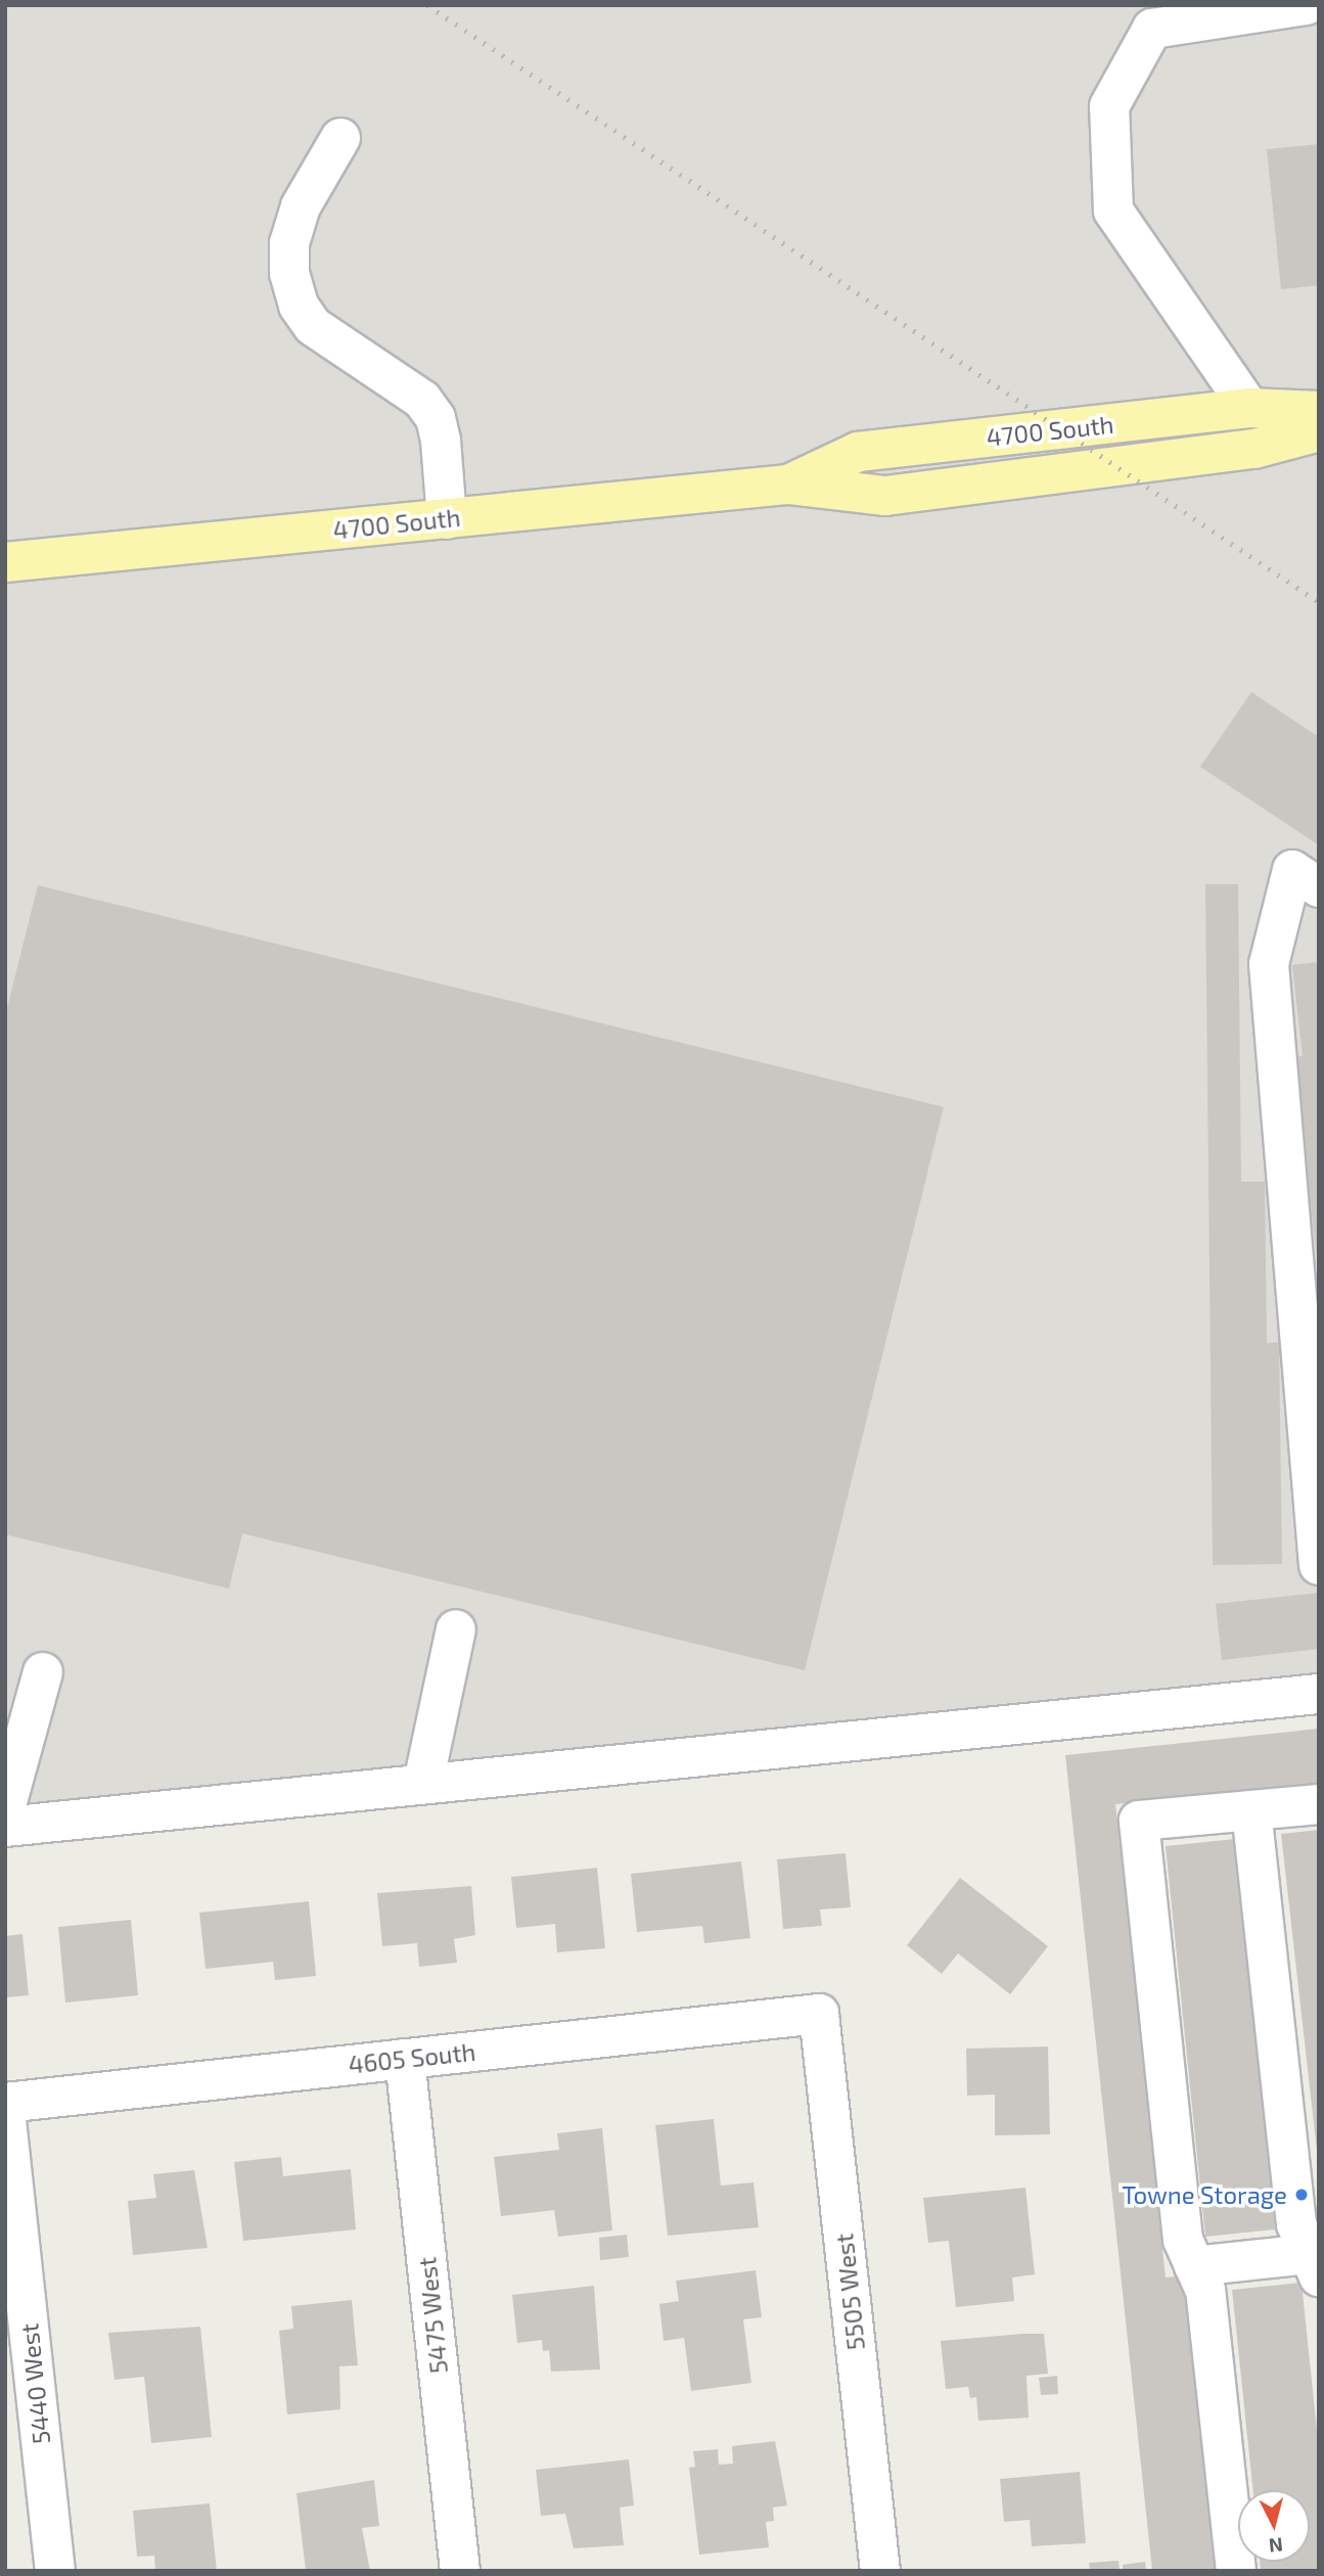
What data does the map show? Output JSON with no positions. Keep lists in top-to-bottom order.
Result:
{
  "streets": {
    "main road": ["4700 South"],
    "street": [
      "4605 South",
      "5505 West",
      "5475 West",
      "5440 West"
    ]
  },
  "crossings": [
    ["4605 South", "5505 West"],
    ["4605 South", "5475 West"]
  ],
  "places": ["Towne Storage"],
  "north": "bottom"
}
